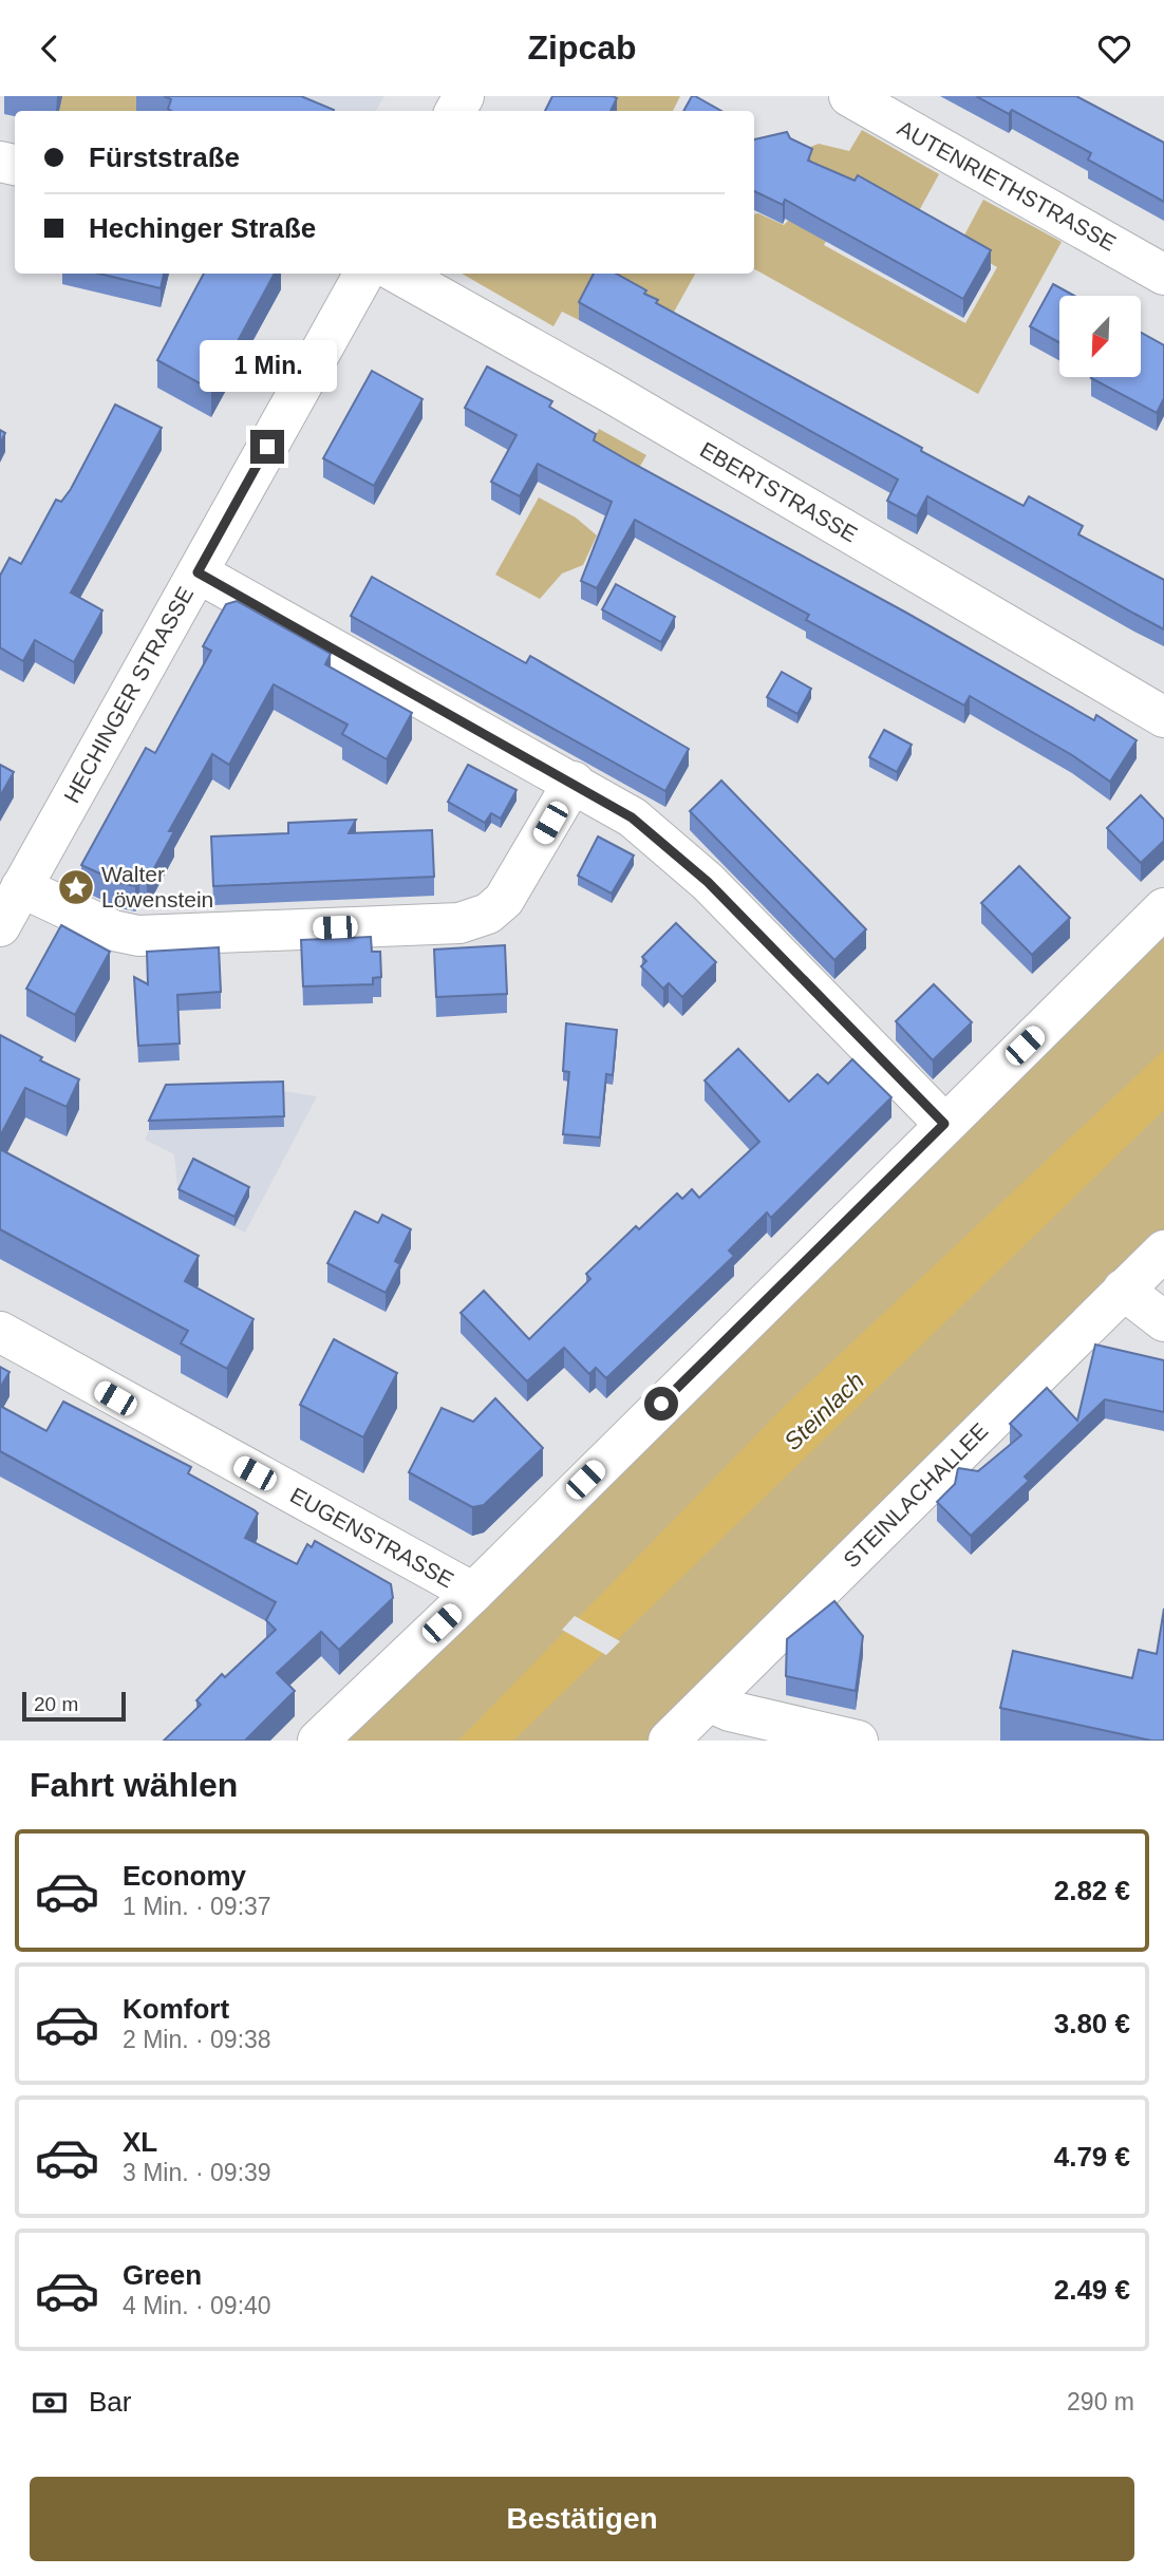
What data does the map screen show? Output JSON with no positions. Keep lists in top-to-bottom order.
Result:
{
  "streets": {
    "street": [
      "AUTENRIETHSTRASSE",
      "EBERTSTRASSE",
      "HECHINGER STRASSE",
      "STEINLACHALLEE",
      "EUGENSTRASSE"
    ]
  },
  "water": ["Steinlach"],
  "places": {
    "place": ["Walter Löwenstein"]
  },
  "scale_bar": "20 m",
  "north": "bottom left",
  "page": {
    "header": "Zipcab",
    "banner": ["Fürststraße", "Hechinger Straße"],
    "bubble": "1 Min.",
    "scale": "20 m",
    "heading": "Fahrt wählen",
    "list": [
      {
        "name": "Economy",
        "note": "1 Min. · 09:37",
        "value": "2.82 €"
      },
      {
        "name": "Komfort",
        "note": "2 Min. · 09:38",
        "value": "3.80 €"
      },
      {
        "name": "XL",
        "note": "3 Min. · 09:39",
        "value": "4.79 €"
      },
      {
        "name": "Green",
        "note": "4 Min. · 09:40",
        "value": "2.49 €"
      }
    ],
    "pay": ["Bar", "290 m"],
    "buttons": "Bestätigen"
  }
}
